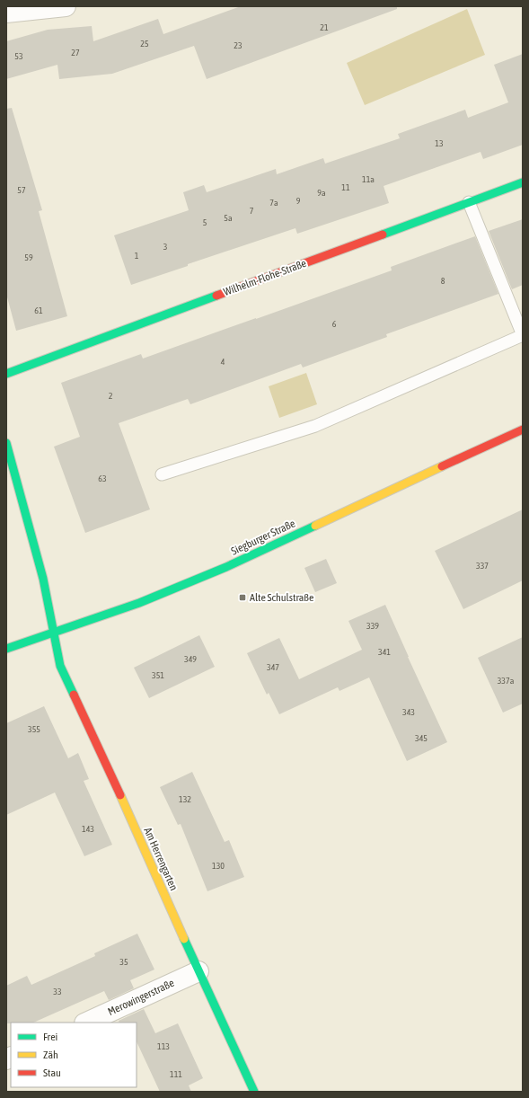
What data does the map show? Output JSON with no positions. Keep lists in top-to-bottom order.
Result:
{
  "streets": {
    "street": [
      "Wilhelm-Flohe-Straße",
      "Siegburger Straße",
      "Am Herrengarten",
      "Merowingerstraße"
    ]
  },
  "crossings": [
    ["Siegburger Straße", "Am Herrengarten"],
    ["Am Herrengarten", "Merowingerstraße"]
  ],
  "places": {
    "transit": ["Alte Schulstraße"]
  },
  "house_numbers": [
    "21",
    "25",
    "23",
    "27",
    "53",
    "13",
    "11a",
    "11",
    "57",
    "9a",
    "9",
    "7a",
    "7",
    "5a",
    "5",
    "3",
    "1",
    "59",
    "8",
    "61",
    "6",
    "4",
    "2",
    "63",
    "337",
    "339",
    "341",
    "349",
    "347",
    "351",
    "337a",
    "343",
    "355",
    "345",
    "132",
    "143",
    "130",
    "35",
    "33",
    "113",
    "111"
  ],
  "legend": ["Frei", "Zäh", "Stau"]
}
